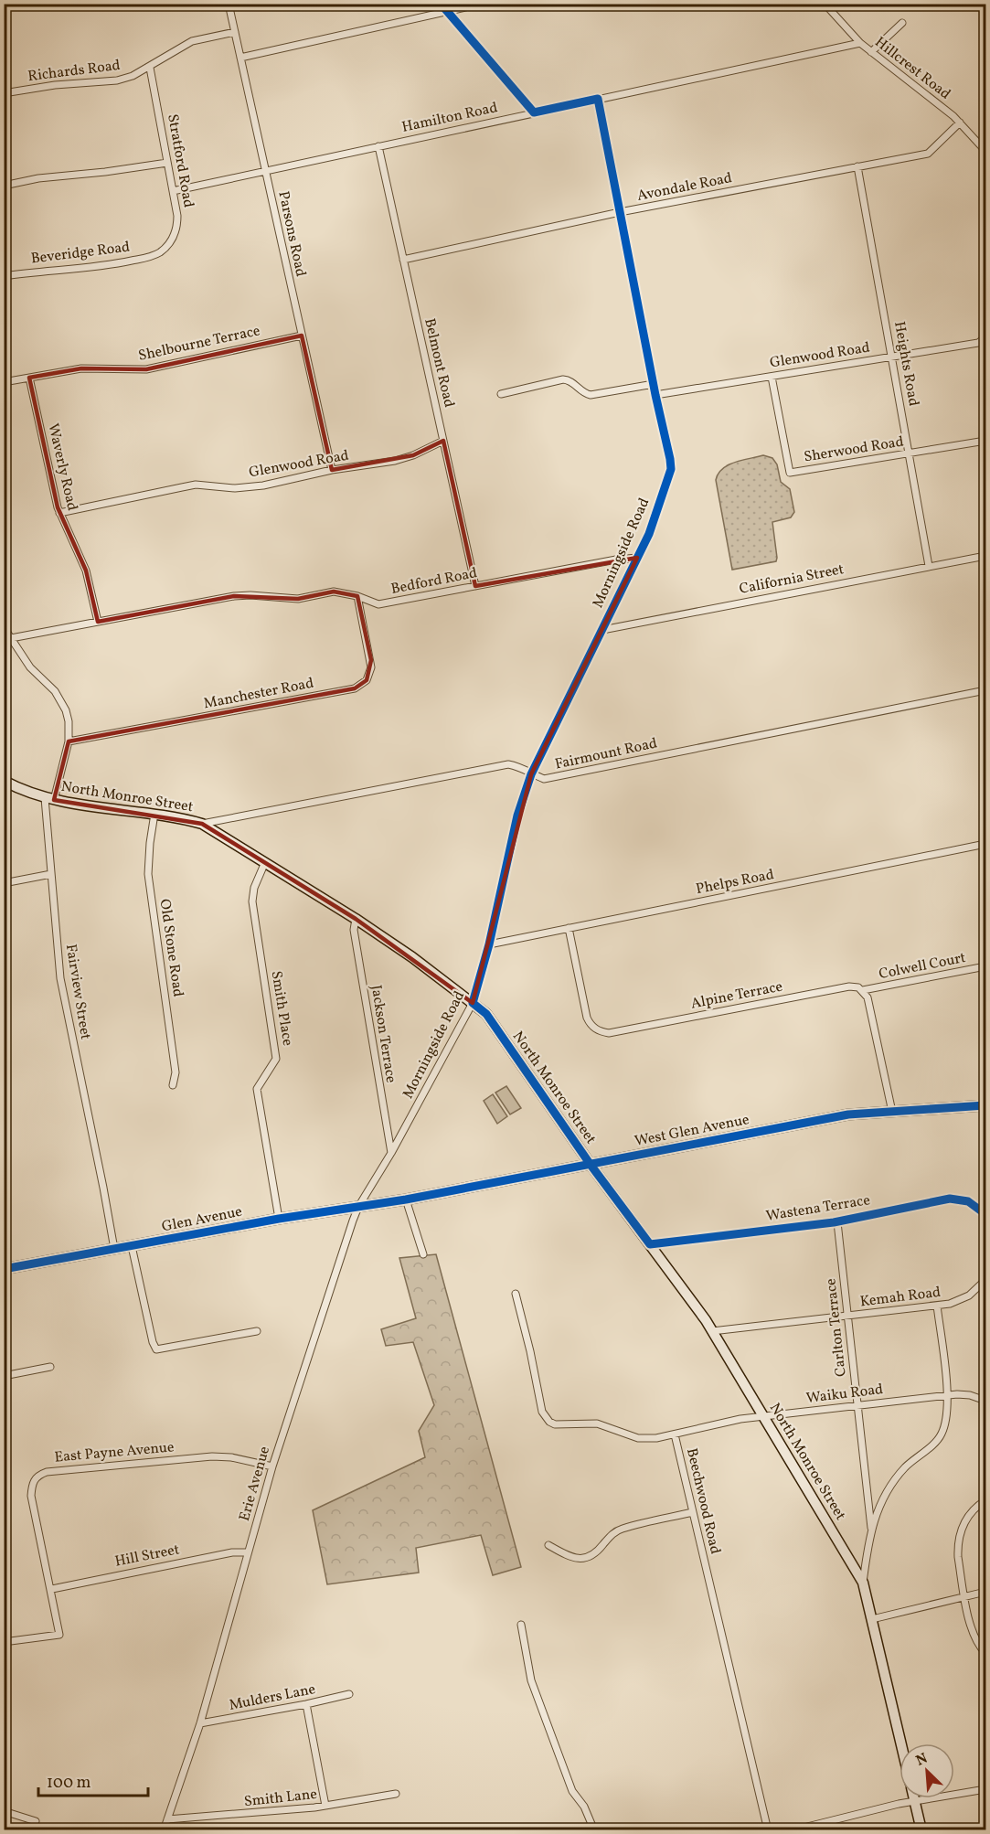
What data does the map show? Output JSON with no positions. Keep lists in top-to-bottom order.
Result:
{
  "streets": {
    "main road": ["North Monroe Street", "West Glen Avenue", "Glen Avenue"],
    "street": [
      "Hillcrest Road",
      "Richards Road",
      "Hamilton Road",
      "Stratford Road",
      "Avondale Road",
      "Parsons Road",
      "Beveridge Road",
      "Shelbourne Terrace",
      "Glenwood Road",
      "Belmont Road",
      "Heights Road",
      "Sherwood Road",
      "Waverly Road",
      "Morningside Road",
      "California Street",
      "Bedford Road",
      "Manchester Road",
      "Fairmount Road",
      "Phelps Road",
      "Old Stone Road",
      "Colwell Court",
      "Fairview Street",
      "Alpine Terrace",
      "Smith Place",
      "Jackson Terrace",
      "Wastena Terrace",
      "Kemah Road",
      "Carlton Terrace",
      "Waiku Road",
      "East Payne Avenue",
      "Erie Avenue",
      "Beechwood Road",
      "Hill Street",
      "Mulders Lane",
      "Smith Lane"
    ]
  },
  "crossings": [
    ["Hillcrest Road", "Hamilton Road"],
    ["Hillcrest Road", "Avondale Road"],
    ["Richards Road", "Stratford Road"],
    ["Richards Road", "Parsons Road"],
    ["Hamilton Road", "Stratford Road"],
    ["Hamilton Road", "Parsons Road"],
    ["Hamilton Road", "Belmont Road"],
    ["Hamilton Road", "Morningside Road"],
    ["Stratford Road", "Beveridge Road"],
    ["Avondale Road", "Belmont Road"],
    ["Avondale Road", "Heights Road"],
    ["Avondale Road", "Morningside Road"],
    ["Parsons Road", "Shelbourne Terrace"],
    ["Parsons Road", "Glenwood Road"],
    ["Shelbourne Terrace", "Waverly Road"],
    ["Glenwood Road", "Belmont Road"],
    ["Glenwood Road", "Heights Road"],
    ["Glenwood Road", "Sherwood Road"],
    ["Glenwood Road", "Waverly Road"],
    ["Glenwood Road", "Morningside Road"],
    ["Belmont Road", "Bedford Road"],
    ["Heights Road", "Sherwood Road"],
    ["Heights Road", "California Street"],
    ["Waverly Road", "Bedford Road"],
    ["Morningside Road", "California Street"],
    ["Morningside Road", "Bedford Road"],
    ["Morningside Road", "Fairmount Road"],
    ["Morningside Road", "North Monroe Street"],
    ["Morningside Road", "Phelps Road"],
    ["Morningside Road", "Jackson Terrace"],
    ["Morningside Road", "Erie Avenue"],
    ["Bedford Road", "Manchester Road"],
    ["Bedford Road", "Fairview Street"],
    ["Manchester Road", "Fairview Street"],
    ["Fairmount Road", "North Monroe Street"],
    ["North Monroe Street", "Old Stone Road"],
    ["North Monroe Street", "Fairview Street"],
    ["North Monroe Street", "Smith Place"],
    ["North Monroe Street", "Jackson Terrace"],
    ["North Monroe Street", "West Glen Avenue"],
    ["North Monroe Street", "Wastena Terrace"],
    ["North Monroe Street", "Kemah Road"],
    ["North Monroe Street", "Waiku Road"],
    ["Phelps Road", "Alpine Terrace"],
    ["Colwell Court", "Alpine Terrace"],
    ["Fairview Street", "Glen Avenue"],
    ["Smith Place", "Glen Avenue"],
    ["Jackson Terrace", "Erie Avenue"],
    ["West Glen Avenue", "Glen Avenue"],
    ["Wastena Terrace", "Carlton Terrace"],
    ["Glen Avenue", "Erie Avenue"],
    ["Kemah Road", "Carlton Terrace"],
    ["Carlton Terrace", "Waiku Road"],
    ["Waiku Road", "Beechwood Road"],
    ["East Payne Avenue", "Erie Avenue"],
    ["East Payne Avenue", "Hill Street"],
    ["Erie Avenue", "Hill Street"],
    ["Erie Avenue", "Mulders Lane"],
    ["Erie Avenue", "Smith Lane"],
    ["Mulders Lane", "Smith Lane"]
  ],
  "scale_bar": "100 m",
  "north": "top left"
}
